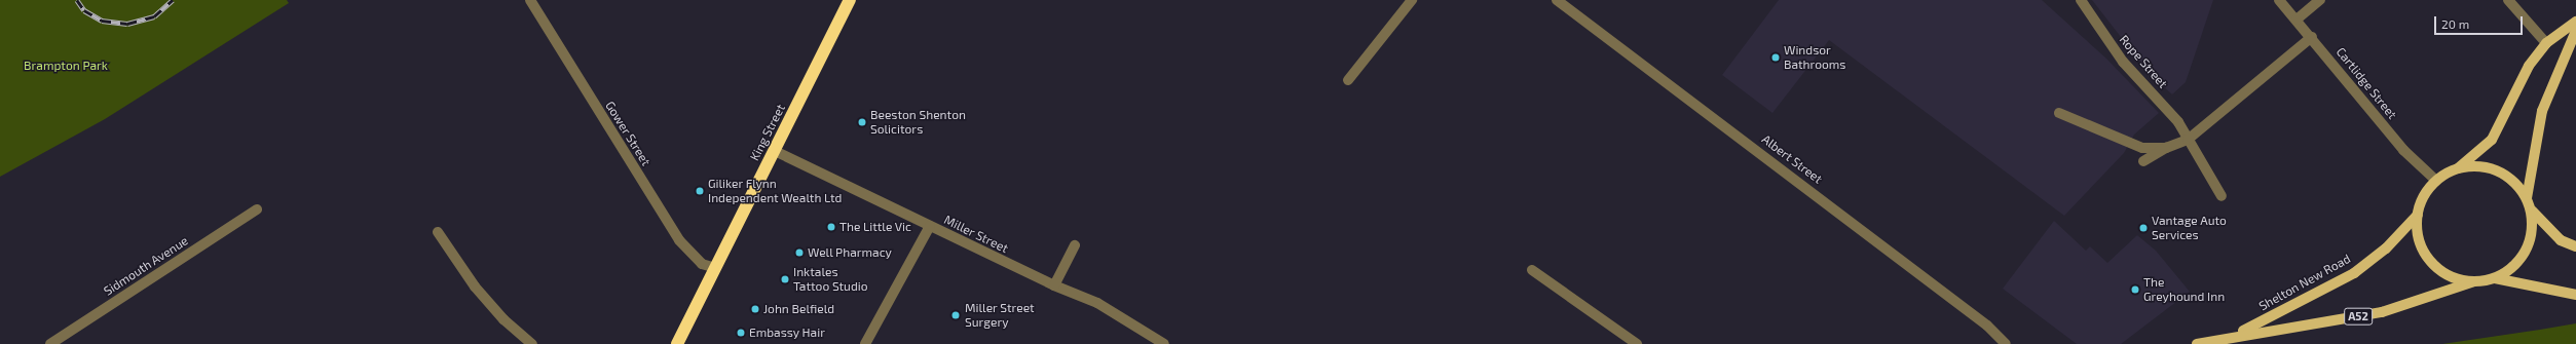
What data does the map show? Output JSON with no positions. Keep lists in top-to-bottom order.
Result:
{
  "streets": {
    "highway": ["King Street"],
    "main road": ["Shelton New Road", "A52"],
    "street": [
      "Rope Street",
      "Cartlidge Street",
      "Gower Street",
      "Albert Street",
      "Miller Street",
      "Sidmouth Avenue"
    ]
  },
  "crossings": [
    ["Cartlidge Street", "Shelton New Road"],
    ["Cartlidge Street", "A52"],
    ["King Street", "Gower Street"],
    ["King Street", "Miller Street"],
    ["Shelton New Road", "A52"]
  ],
  "parks": ["Brampton Park"],
  "places": [
    "Windsor Bathrooms",
    "Beeston Shenton Solicitors",
    "Giliker Flynn Independent Wealth Ltd",
    "The Little Vic",
    "Vantage Auto Services",
    "Well Pharmacy",
    "Inktales Tattoo Studio",
    "The Greyhound Inn",
    "John Belfield",
    "Miller Street Surgery",
    "Embassy Hair"
  ],
  "scale_bar": "20 m"
}
